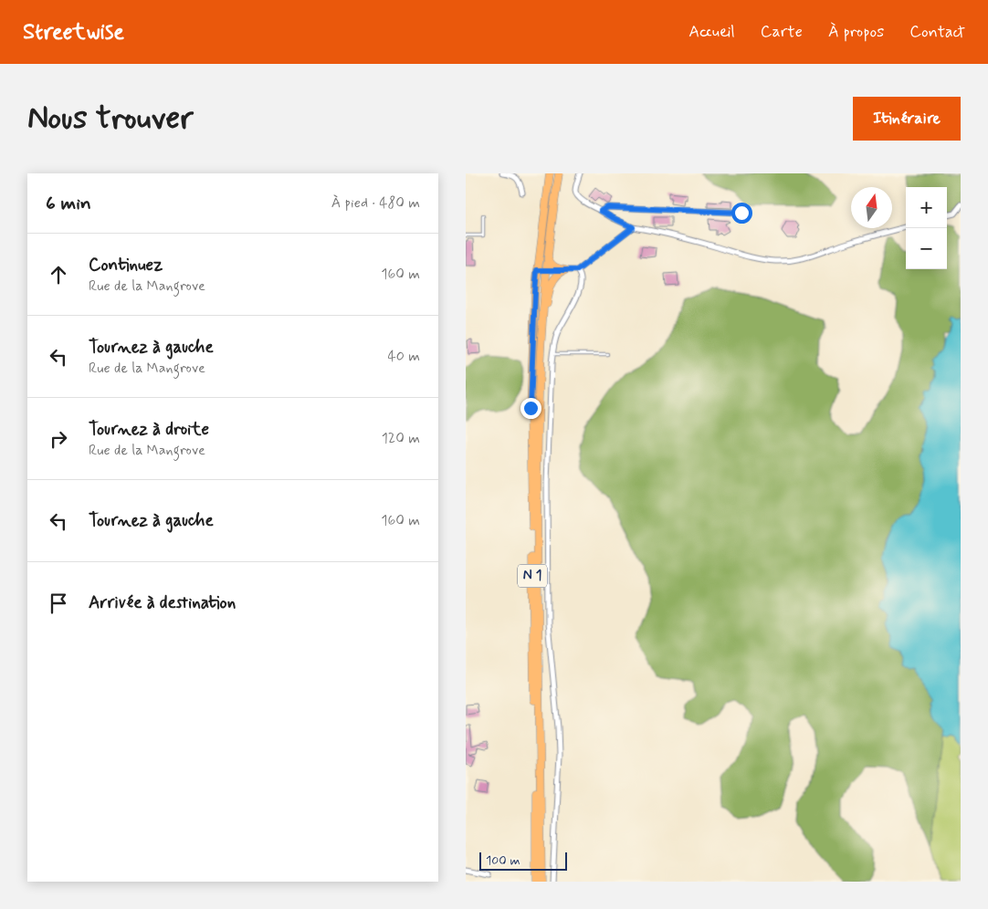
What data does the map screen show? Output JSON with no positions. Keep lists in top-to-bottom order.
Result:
{
  "streets": {
    "main road": ["N 1"]
  },
  "scale_bar": "100 m",
  "north": "top",
  "page": {
    "header": "Streetwise",
    "nav": [
      "Accueil",
      "Carte",
      "À propos",
      "Contact"
    ],
    "buttons": "Itinéraire",
    "title": "Nous trouver",
    "heading": ["6 min", "À pied · 480 m"],
    "map_buttons": ["+", "−"],
    "list": [
      ["Continuez", "Rue de la Mangrove", "160 m"],
      ["Tournez à gauche", "Rue de la Mangrove", "40 m"],
      ["Tournez à droite", "Rue de la Mangrove", "120 m"],
      ["Tournez à gauche", "160 m"],
      "Arrivée à destination"
    ],
    "scale": "100 m"
  }
}
